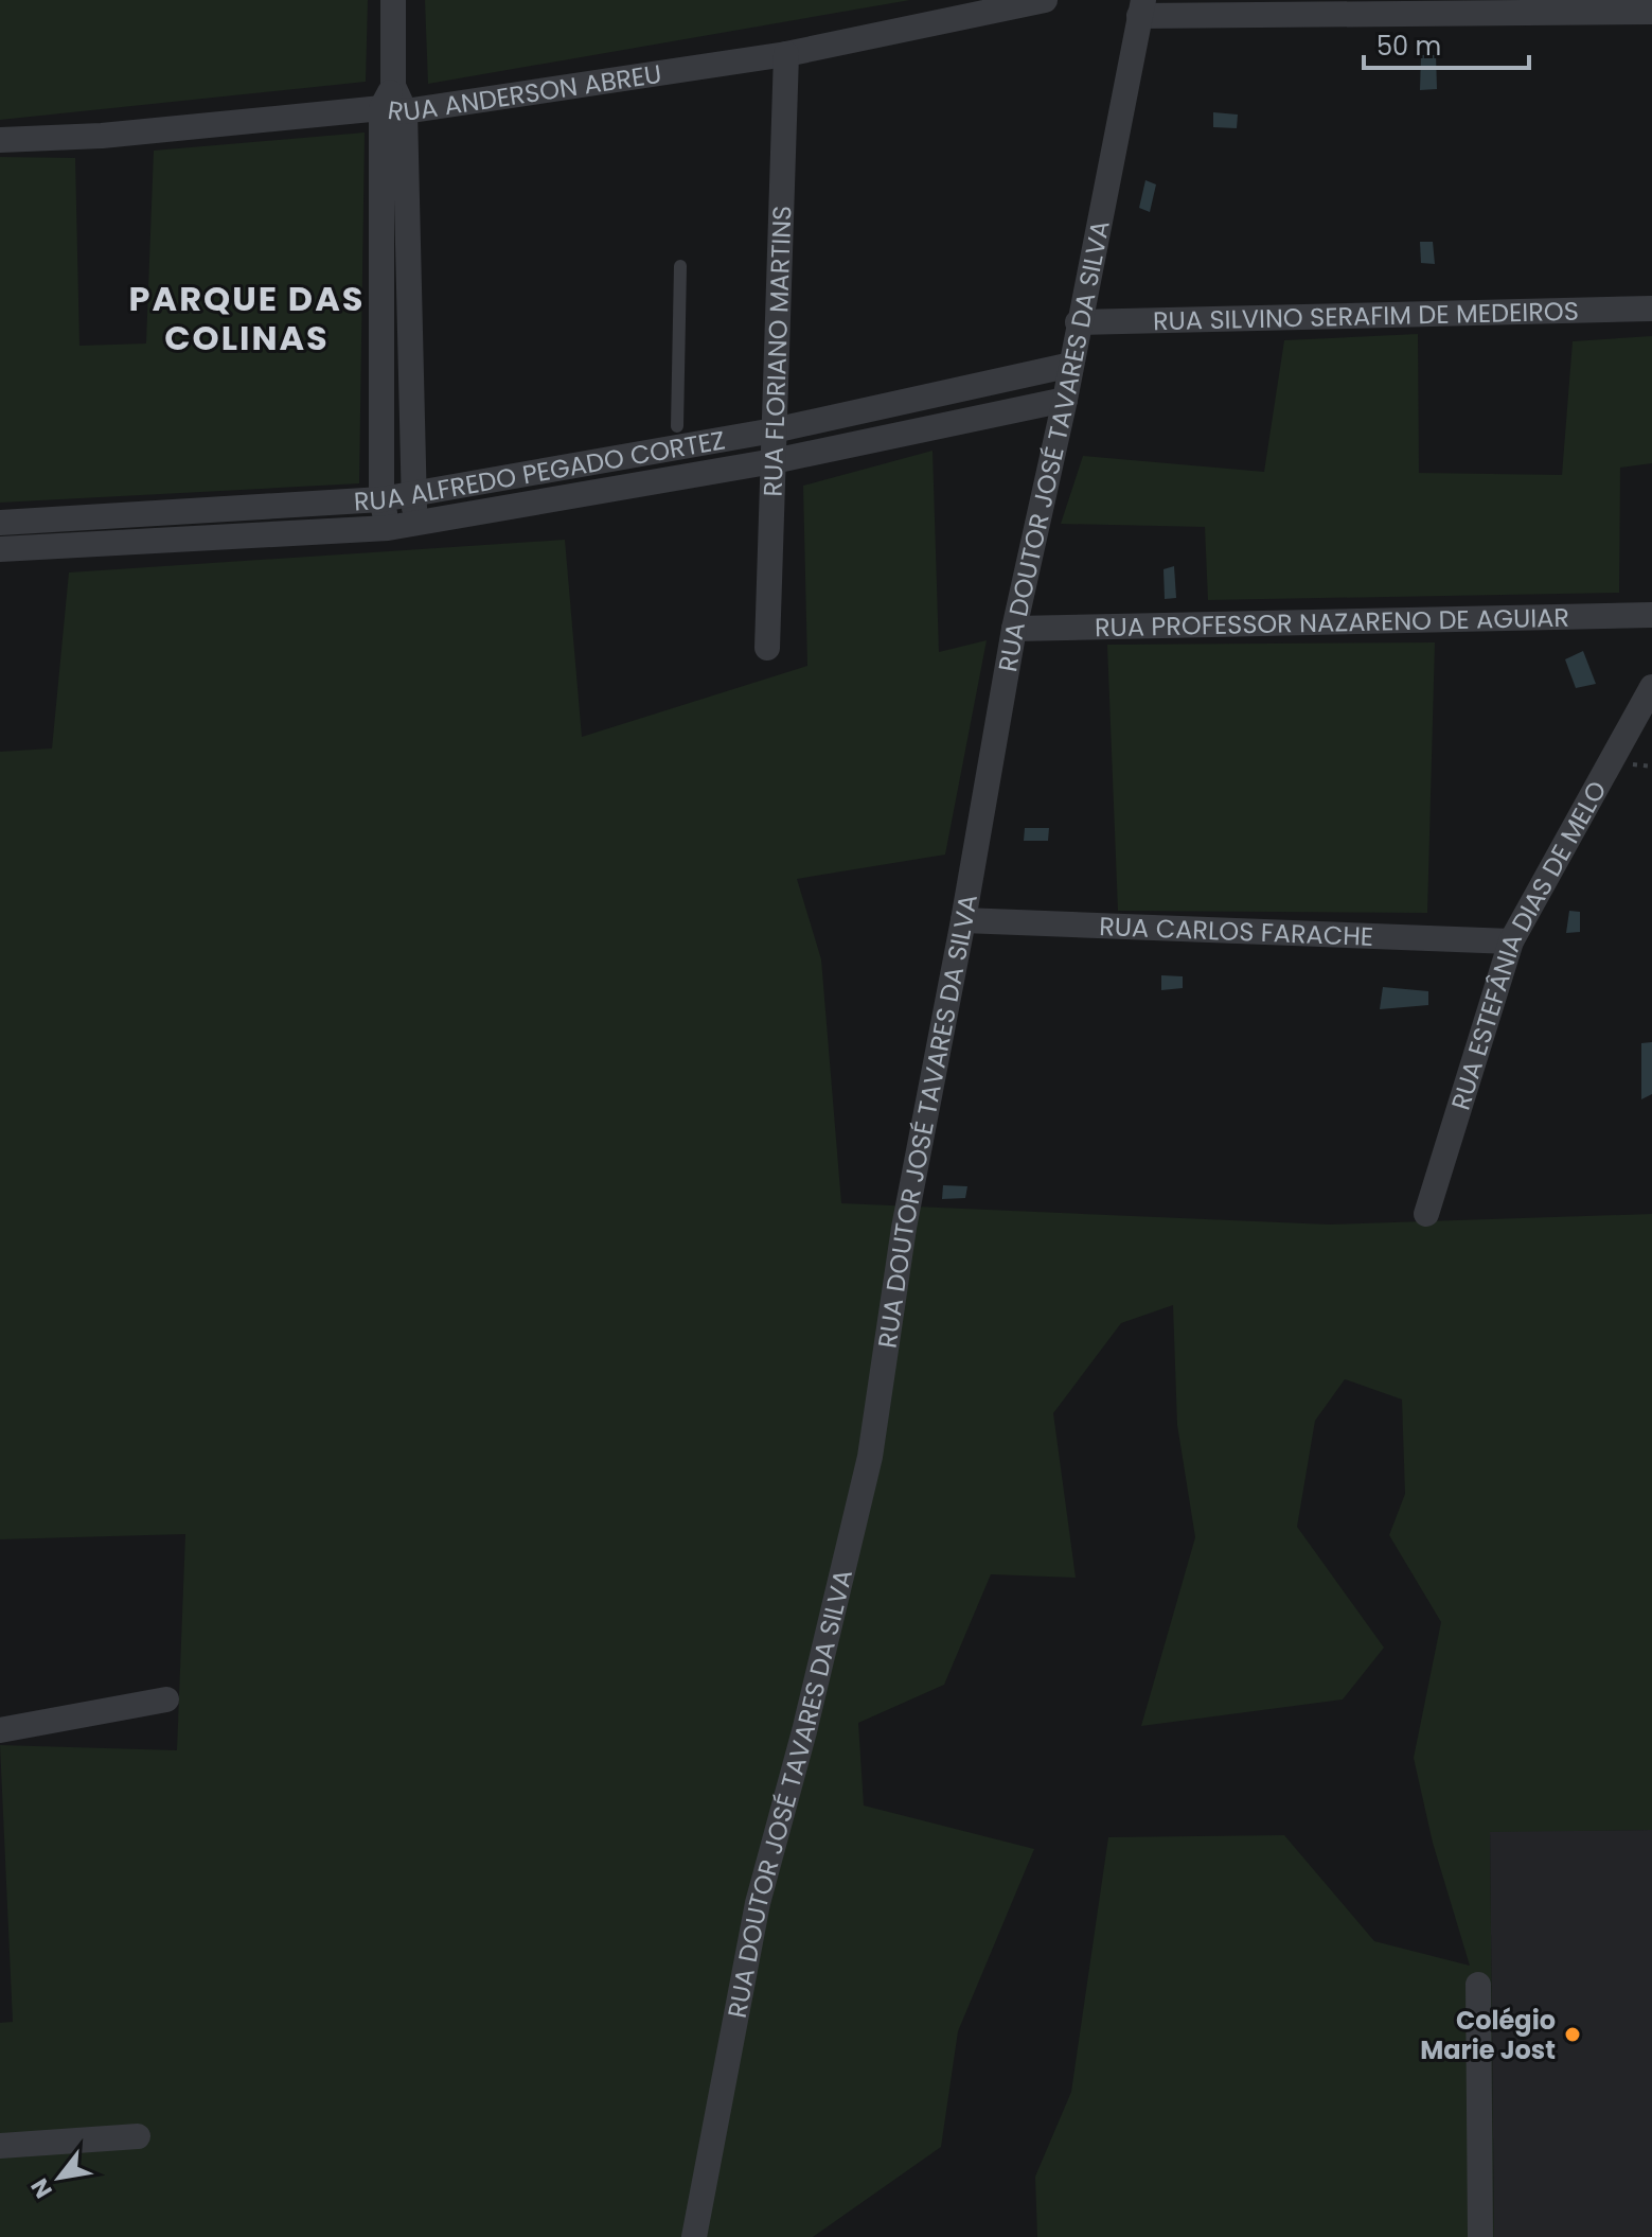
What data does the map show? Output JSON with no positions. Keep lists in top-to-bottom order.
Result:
{
  "streets": {
    "street": [
      "RUA ANDERSON ABREU",
      "RUA SILVINO SERAFIM DE MEDEIROS",
      "RUA FLORIANO MARTINS",
      "RUA DOUTOR JOSÉ TAVARES DA SILVA",
      "RUA ALFREDO PEGADO CORTEZ",
      "RUA PROFESSOR NAZARENO DE AGUIAR",
      "RUA CARLOS FARACHE",
      "RUA ESTEFÂNIA DIAS DE MELO"
    ]
  },
  "crossings": [
    ["RUA ANDERSON ABREU", "RUA FLORIANO MARTINS"],
    ["RUA SILVINO SERAFIM DE MEDEIROS", "RUA DOUTOR JOSÉ TAVARES DA SILVA"],
    ["RUA FLORIANO MARTINS", "RUA ALFREDO PEGADO CORTEZ"],
    ["RUA DOUTOR JOSÉ TAVARES DA SILVA", "RUA ALFREDO PEGADO CORTEZ"],
    ["RUA DOUTOR JOSÉ TAVARES DA SILVA", "RUA PROFESSOR NAZARENO DE AGUIAR"],
    ["RUA DOUTOR JOSÉ TAVARES DA SILVA", "RUA CARLOS FARACHE"],
    ["RUA CARLOS FARACHE", "RUA ESTEFÂNIA DIAS DE MELO"]
  ],
  "districts": ["PARQUE DAS COLINAS"],
  "places": ["Colégio Marie Jost"],
  "scale_bar": "50 m",
  "north": "bottom left"
}
